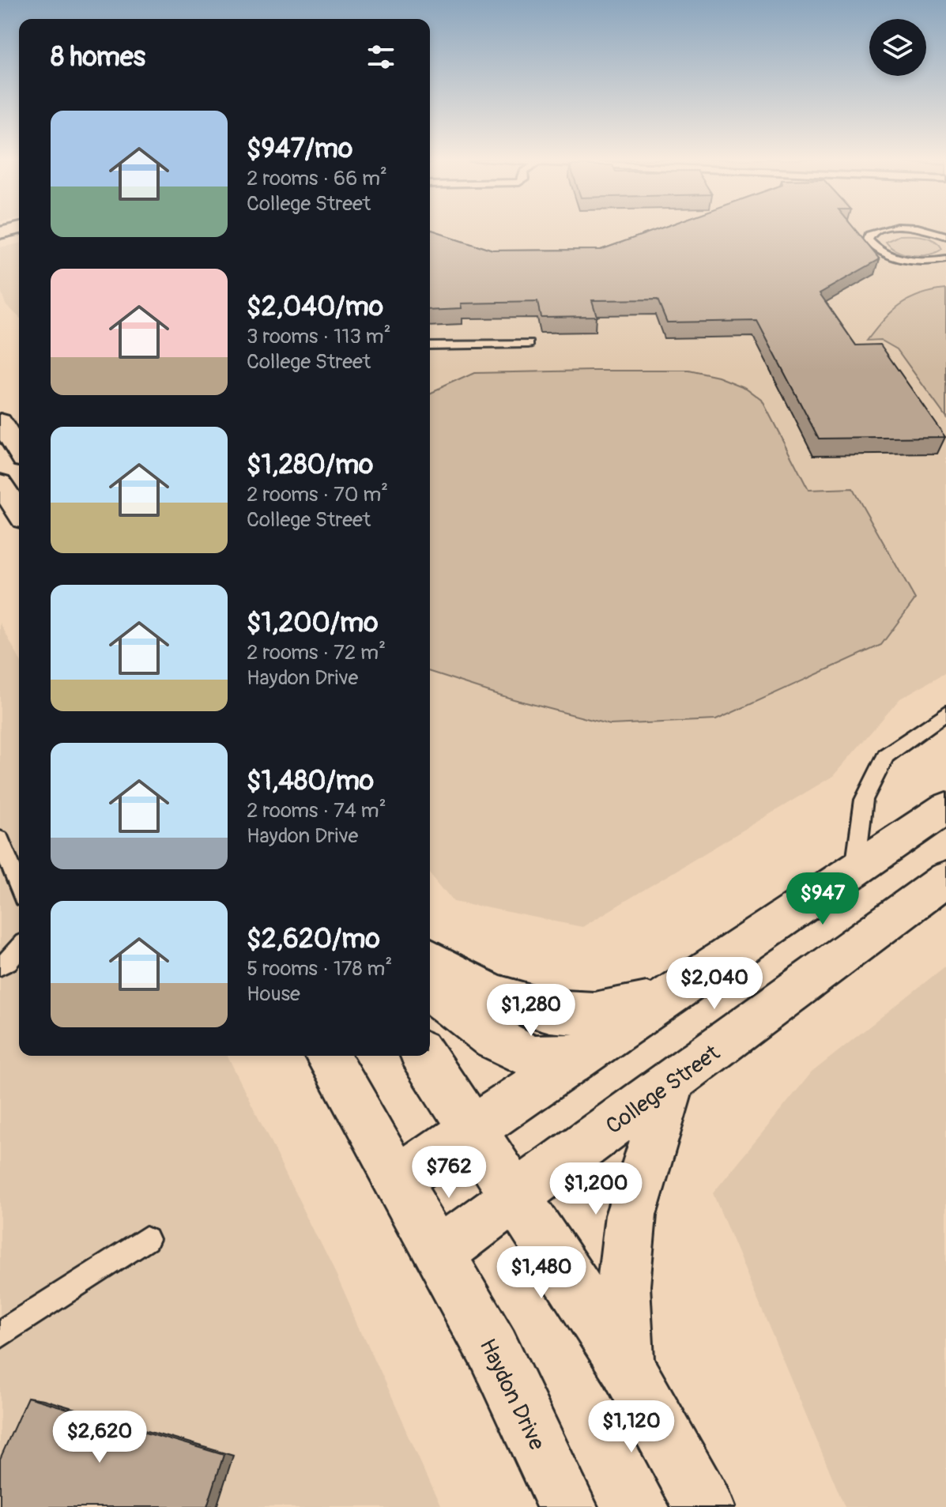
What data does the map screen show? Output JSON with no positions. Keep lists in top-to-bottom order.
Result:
{
  "streets": {
    "main road": ["College Street", "Haydon Drive"]
  },
  "crossings": [
    ["College Street", "Haydon Drive"]
  ],
  "page": {
    "heading": "8 homes",
    "list": [
      {
        "name": "$947/mo",
        "note": "2 rooms · 66 m² · College Street"
      },
      {
        "name": "$2,040/mo",
        "note": "3 rooms · 113 m² · College Street"
      },
      {
        "name": "$1,280/mo",
        "note": "2 rooms · 70 m² · College Street"
      },
      {
        "name": "$1,200/mo",
        "note": "2 rooms · 72 m² · Haydon Drive"
      },
      {
        "name": "$1,480/mo",
        "note": "2 rooms · 74 m² · Haydon Drive"
      },
      {
        "name": "$2,620/mo",
        "note": "5 rooms · 178 m² · House"
      }
    ],
    "price": [
      "$947",
      "$2,040",
      "$1,280",
      "$762",
      "$1,200",
      "$1,480",
      "$1,120",
      "$2,620"
    ]
  }
}
